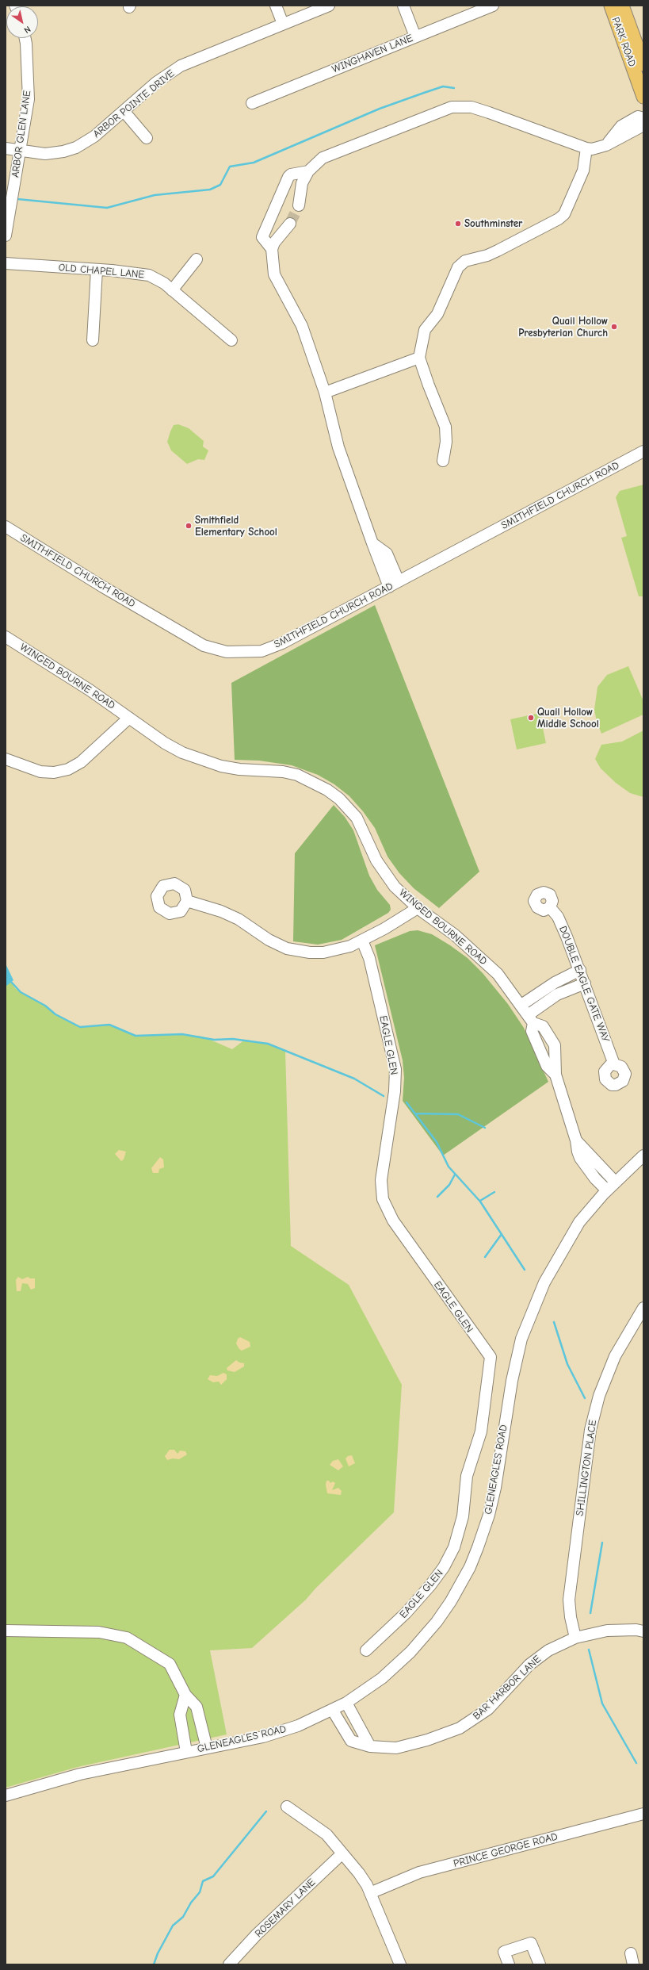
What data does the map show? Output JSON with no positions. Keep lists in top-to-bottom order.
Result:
{
  "streets": {
    "main road": ["PARK ROAD"],
    "street": [
      "WINGHAVEN LANE",
      "ARBOR POINTE DRIVE",
      "ARBOR GLEN LANE",
      "OLD CHAPEL LANE",
      "SMITHFIELD CHURCH ROAD",
      "WINGED BOURNE ROAD",
      "DOUBLE EAGLE GATE WAY",
      "EAGLE GLEN",
      "SHILLINGTON PLACE",
      "GLENEAGLES ROAD",
      "BAR HARBOR LANE",
      "PRINCE GEORGE ROAD",
      "ROSEMARY LANE"
    ]
  },
  "crossings": [
    ["ARBOR POINTE DRIVE", "ARBOR GLEN LANE"],
    ["WINGED BOURNE ROAD", "GLENEAGLES ROAD"],
    ["SHILLINGTON PLACE", "BAR HARBOR LANE"],
    ["GLENEAGLES ROAD", "BAR HARBOR LANE"]
  ],
  "places": [
    "Southminster",
    "Quail Hollow Presbyterian Church",
    "Smithfield Elementary School",
    "Quail Hollow Middle School"
  ],
  "north": "bottom right"
}
